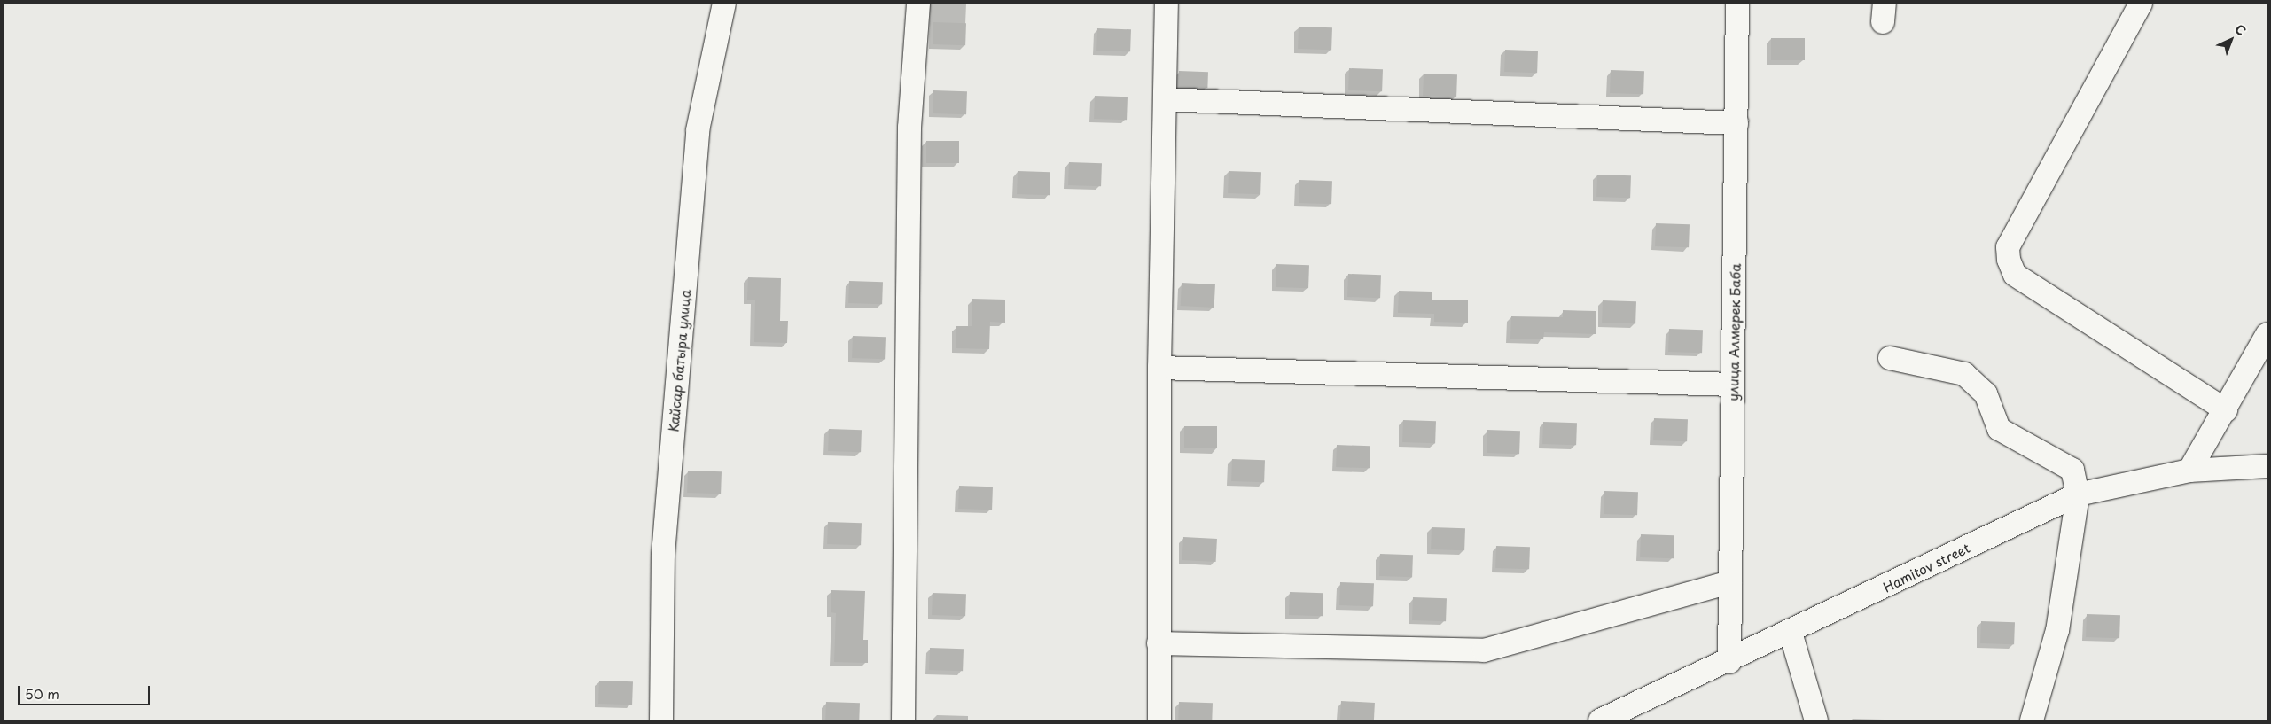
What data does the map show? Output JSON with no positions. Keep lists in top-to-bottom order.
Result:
{
  "streets": {
    "street": ["улица Алмерек Баба", "Кайсар батыра улица", "Hamitov street"]
  },
  "crossings": [
    ["улица Алмерек Баба", "Hamitov street"]
  ],
  "scale_bar": "50 m",
  "north": "top right"
}
